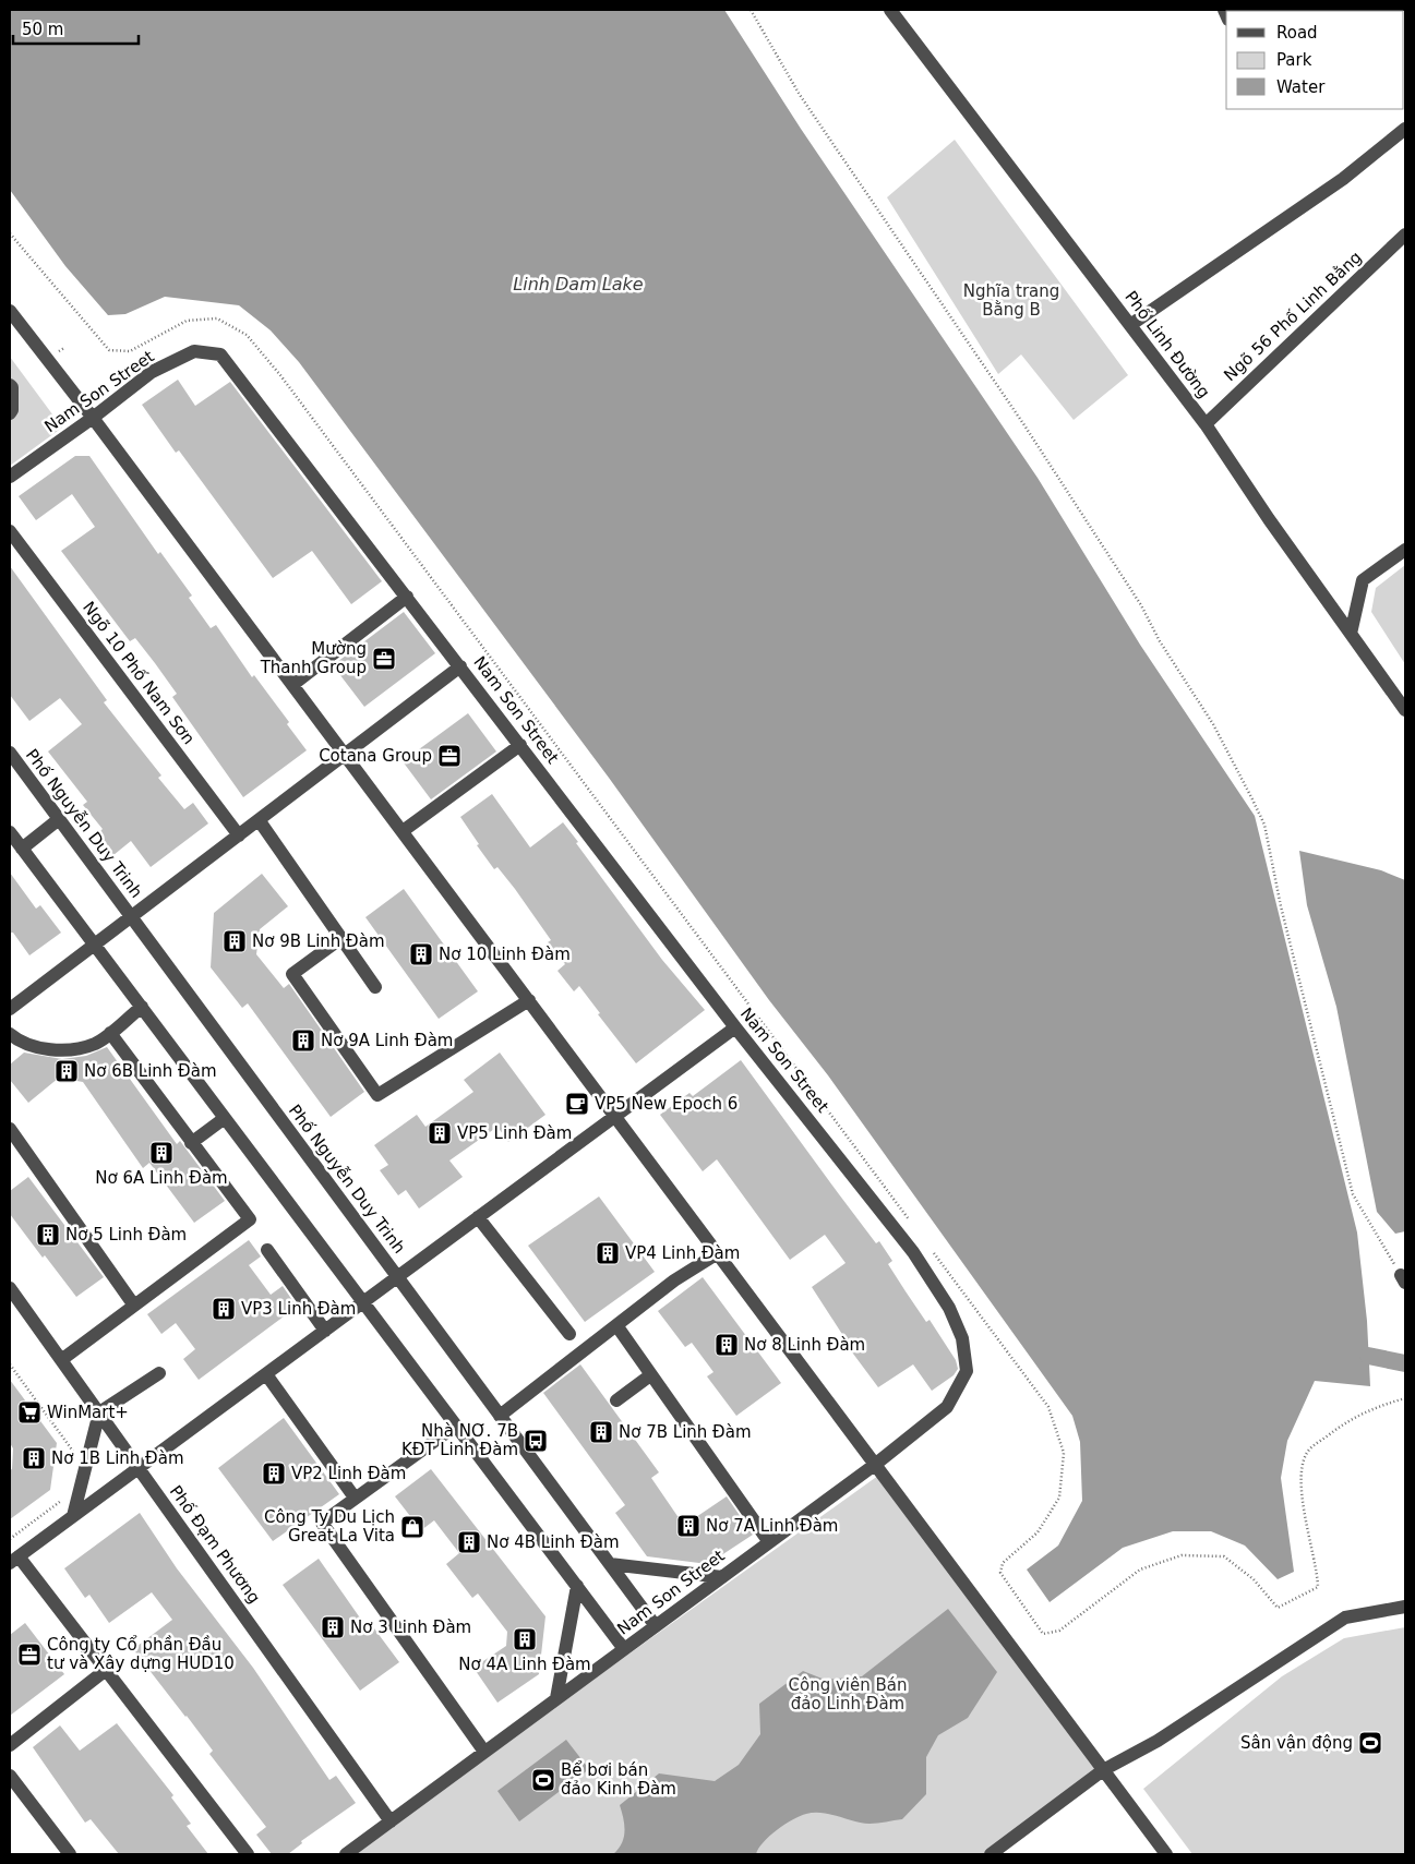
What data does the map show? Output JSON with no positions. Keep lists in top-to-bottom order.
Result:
{
  "streets": {
    "street": [
      "Ngõ 56 Phố Linh Bằng",
      "Phố Linh Đường",
      "Nam Son Street",
      "Ngõ 10 Phố Nam Sơn",
      "Phố Nguyễn Duy Trinh",
      "Phố Đạm Phương"
    ]
  },
  "crossings": [
    ["Ngõ 56 Phố Linh Bằng", "Phố Linh Đường"],
    ["Nam Son Street", "Phố Nguyễn Duy Trinh"],
    ["Nam Son Street", "Phố Đạm Phương"]
  ],
  "water": ["Linh Dam Lake"],
  "parks": ["Nghĩa trang Bằng B", "Công viên Bán đảo Linh Đàm"],
  "places": {
    "office": ["Mường Thanh Group", "Cotana Group", "Công ty Cổ phần Đầu tư và Xây dựng HUD10"],
    "building": [
      "Nơ 9B Linh Đàm",
      "Nơ 10 Linh Đàm",
      "Nơ 9A Linh Đàm",
      "Nơ 6B Linh Đàm",
      "VP5 Linh Đàm",
      "Nơ 6A Linh Đàm",
      "Nơ 5 Linh Đàm",
      "VP4 Linh Đàm",
      "VP3 Linh Đàm",
      "Nơ 8 Linh Đàm",
      "Nơ 7B Linh Đàm",
      "Nơ 1B Linh Đàm",
      "VP2 Linh Đàm",
      "Nơ 7A Linh Đàm",
      "Nơ 4B Linh Đàm",
      "Nơ 3 Linh Đàm",
      "Nơ 4A Linh Đàm"
    ],
    "cafe": ["VP5 New Epoch 6"],
    "supermarket": ["WinMart+"],
    "bus stop": ["Nhà NƠ. 7B KĐT Linh Đàm"],
    "shop": ["Công Ty Du Lịch Great La Vita"],
    "sports": ["Sân vận động", "Bể bơi bán đảo Kinh Đàm"]
  },
  "legend": ["Road", "Park", "Water"],
  "scale_bar": "50 m"
}
